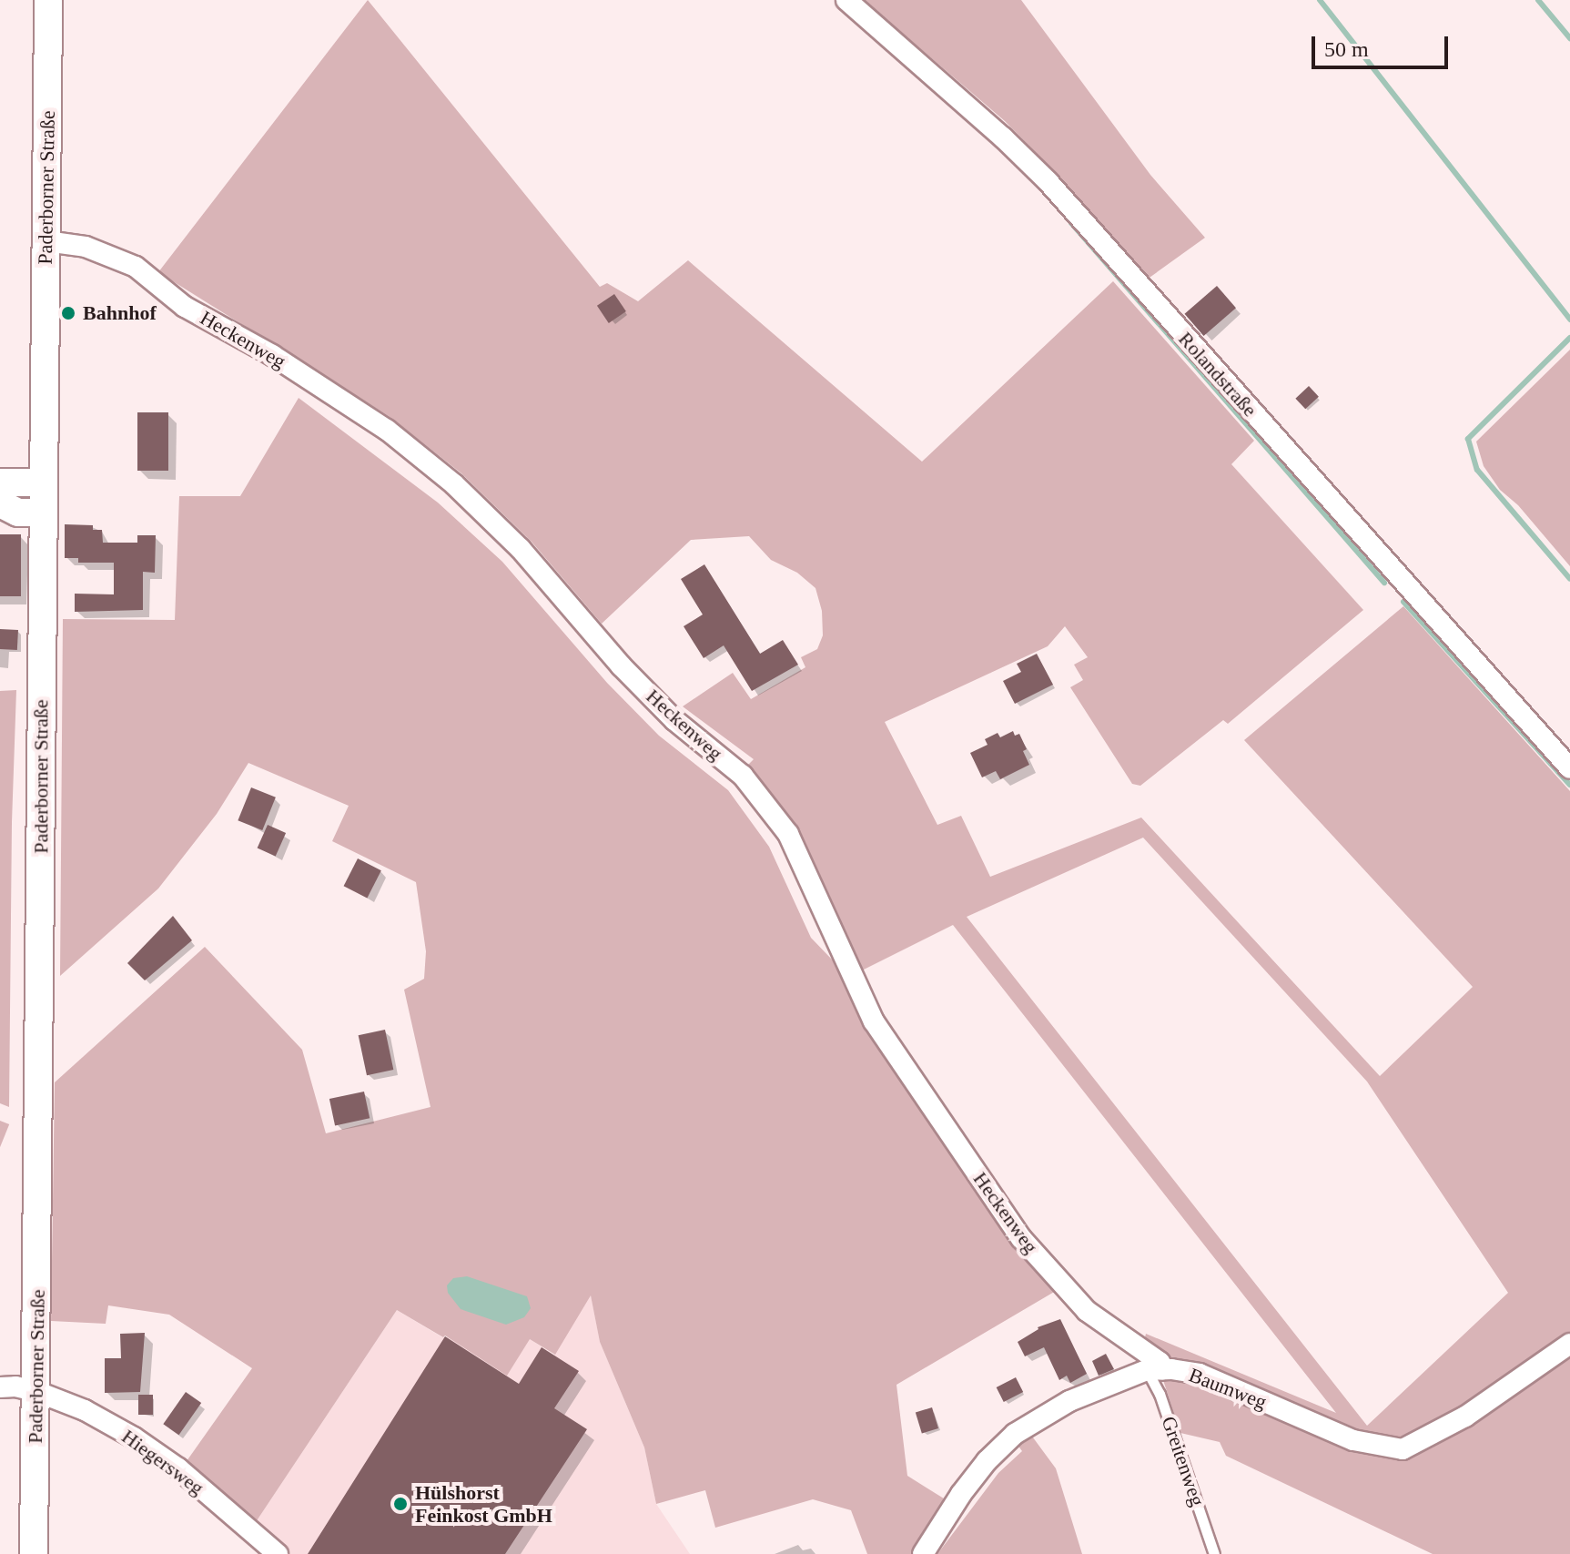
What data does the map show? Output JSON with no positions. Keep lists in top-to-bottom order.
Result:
{
  "streets": {
    "main road": ["Paderborner Straße"],
    "street": [
      "Heckenweg",
      "Rolandstraße",
      "Baumweg",
      "Hiegersweg"
    ],
    "lane": ["Greitenweg"]
  },
  "crossings": [
    ["Paderborner Straße", "Heckenweg"],
    ["Paderborner Straße", "Hiegersweg"],
    ["Heckenweg", "Baumweg"],
    ["Heckenweg", "Greitenweg"],
    ["Baumweg", "Greitenweg"]
  ],
  "places": ["Bahnhof", "Hülshorst Feinkost GmbH"],
  "scale_bar": "50 m"
}
